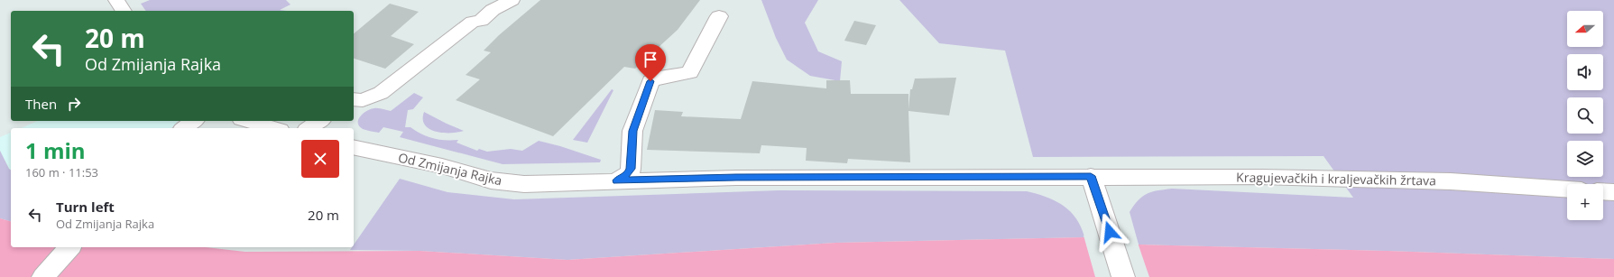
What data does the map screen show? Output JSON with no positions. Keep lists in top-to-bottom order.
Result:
{
  "streets": {
    "street": ["Od Zmijanja Rajka", "Kragujevačkih i kraljevačkih žrtava"]
  },
  "crossings": [
    ["Od Zmijanja Rajka", "Kragujevačkih i kraljevačkih žrtava"]
  ],
  "north": "left",
  "page": {
    "map_buttons": "+",
    "turn": ["20 m", "Od Zmijanja Rajka"],
    "then": "Then",
    "heading": ["1 min", "160 m · 11:53"],
    "list": [
      {
        "name": "Turn left",
        "note": "Od Zmijanja Rajka",
        "value": "20 m"
      }
    ]
  }
}
